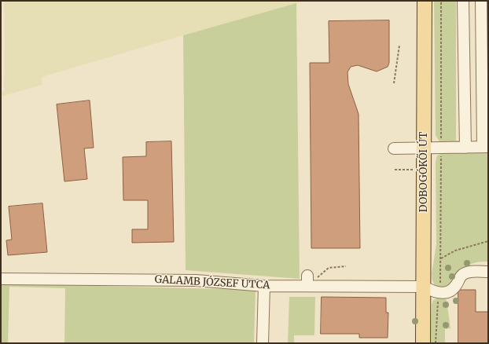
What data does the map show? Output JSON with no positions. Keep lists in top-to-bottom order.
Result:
{
  "streets": {
    "main road": ["DOBOGÓKŐI ÚT"],
    "street": ["GALAMB JÓZSEF UTCA"]
  },
  "crossings": [
    ["DOBOGÓKŐI ÚT", "GALAMB JÓZSEF UTCA"]
  ]
}
